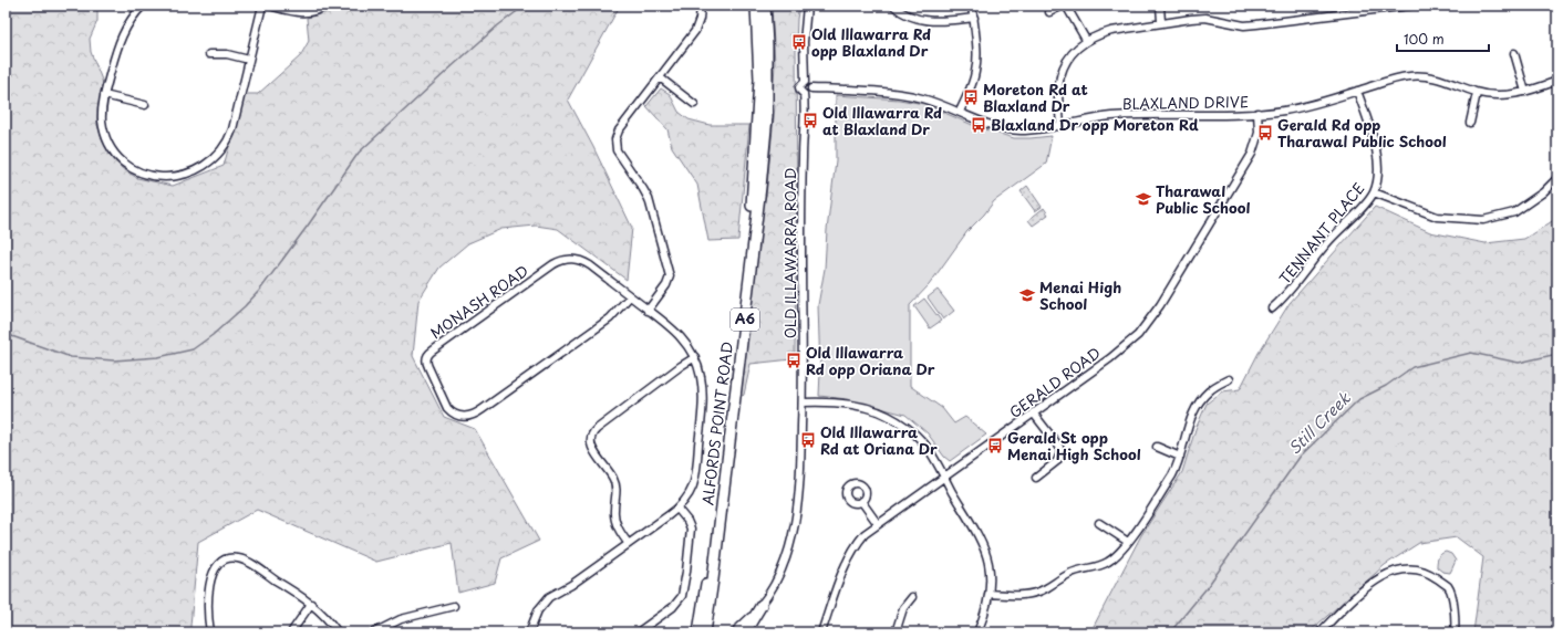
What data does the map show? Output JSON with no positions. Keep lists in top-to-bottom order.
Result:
{
  "streets": {
    "highway": ["A6", "ALFORDS POINT ROAD"],
    "street": [
      "BLAXLAND DRIVE",
      "TENNANT PLACE",
      "OLD ILLAWARRA ROAD",
      "MONASH ROAD",
      "GERALD ROAD"
    ]
  },
  "crossings": [
    ["BLAXLAND DRIVE", "TENNANT PLACE"],
    ["BLAXLAND DRIVE", "OLD ILLAWARRA ROAD"],
    ["BLAXLAND DRIVE", "GERALD ROAD"]
  ],
  "water": ["Still Creek"],
  "places": {
    "bus stop": [
      "Old Illawarra Rd opp Blaxland Dr",
      "Moreton Rd at Blaxland Dr",
      "Old Illawarra Rd at Blaxland Dr",
      "Blaxland Dr opp Moreton Rd",
      "Gerald Rd opp Tharawal Public School",
      "Old Illawarra Rd opp Oriana Dr",
      "Old Illawarra Rd at Oriana Dr",
      "Gerald St opp Menai High School"
    ],
    "school or university": ["Tharawal Public School", "Menai High School"]
  },
  "scale_bar": "100 m"
}
